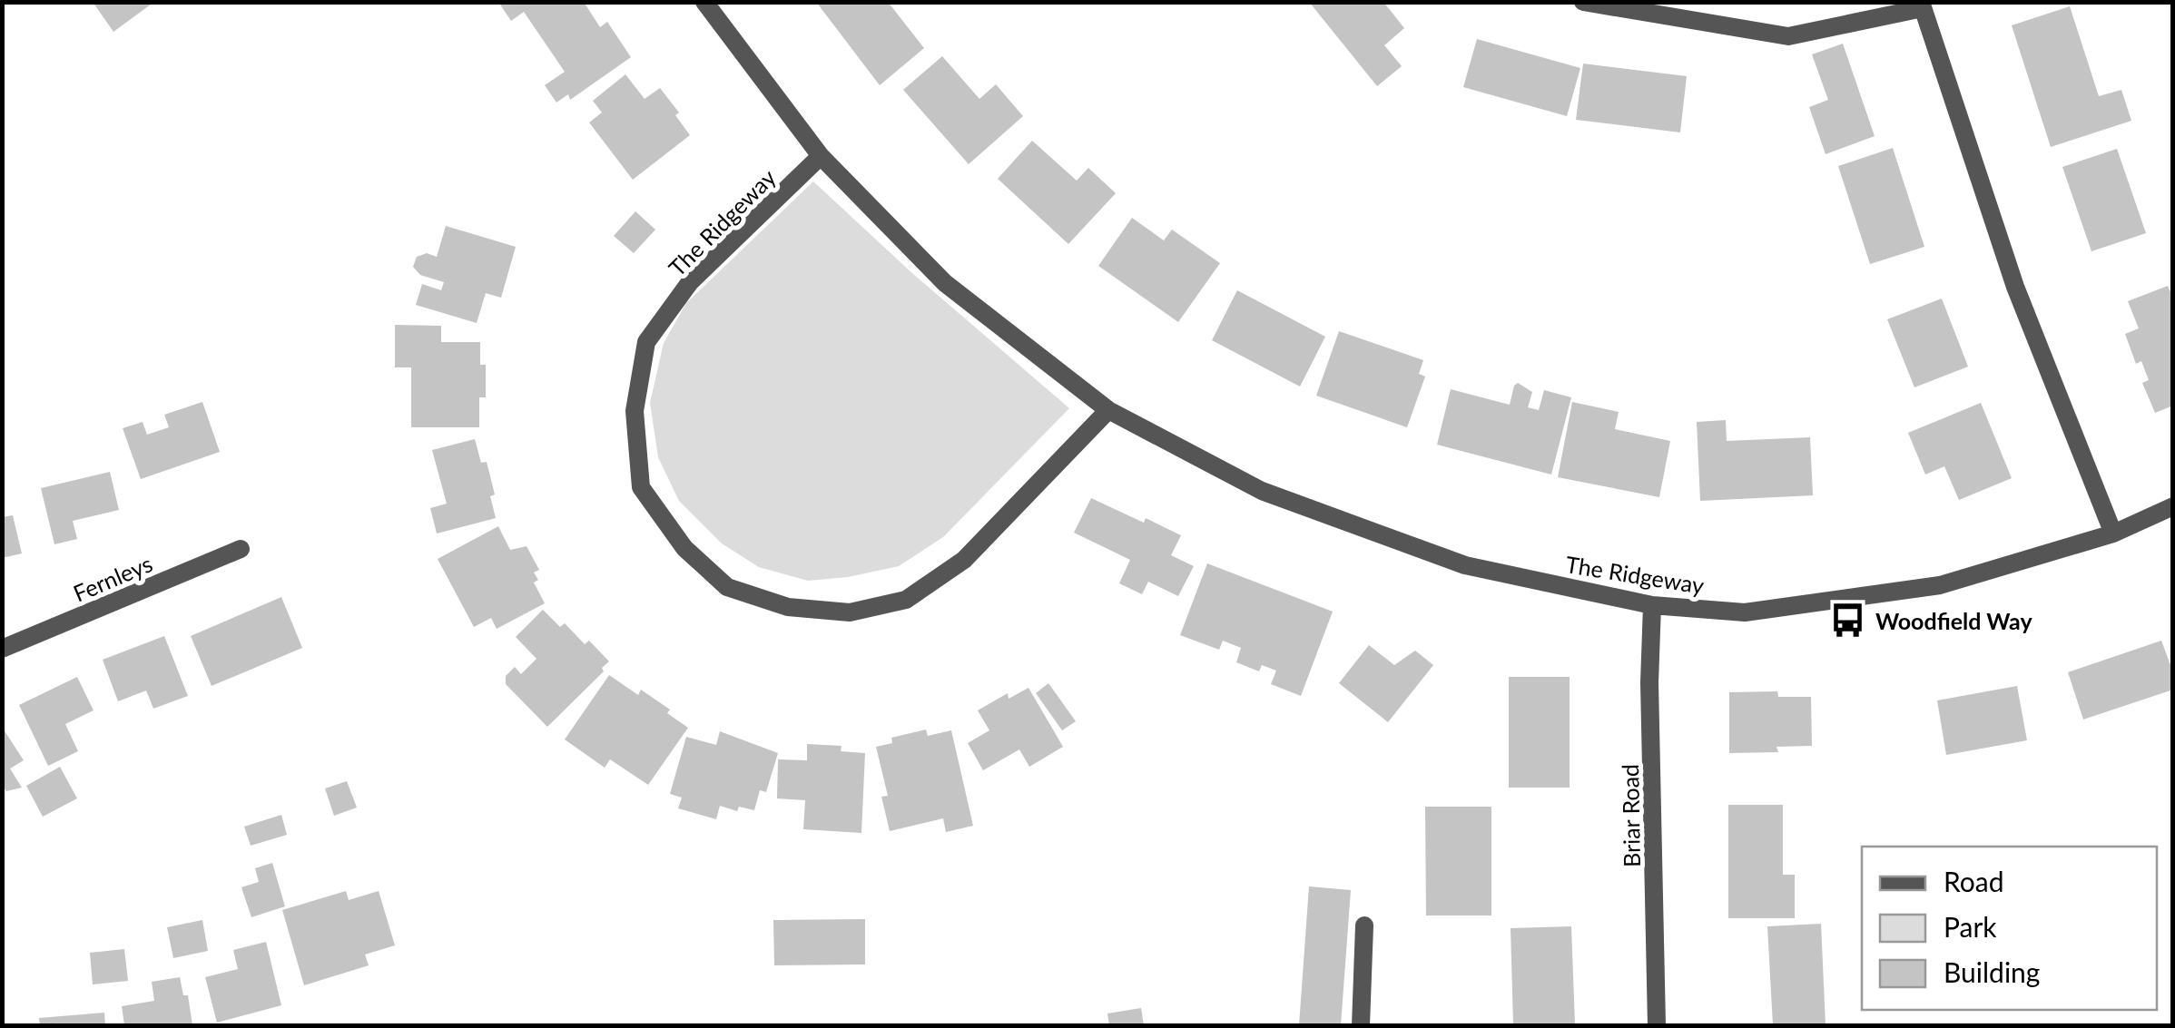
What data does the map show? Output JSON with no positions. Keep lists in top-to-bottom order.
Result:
{
  "streets": {
    "street": ["The Ridgeway", "Fernleys", "Briar Road"]
  },
  "crossings": [
    ["The Ridgeway", "Briar Road"]
  ],
  "places": {
    "bus stop": ["Woodfield Way"]
  },
  "legend": ["Road", "Park", "Building"]
}
